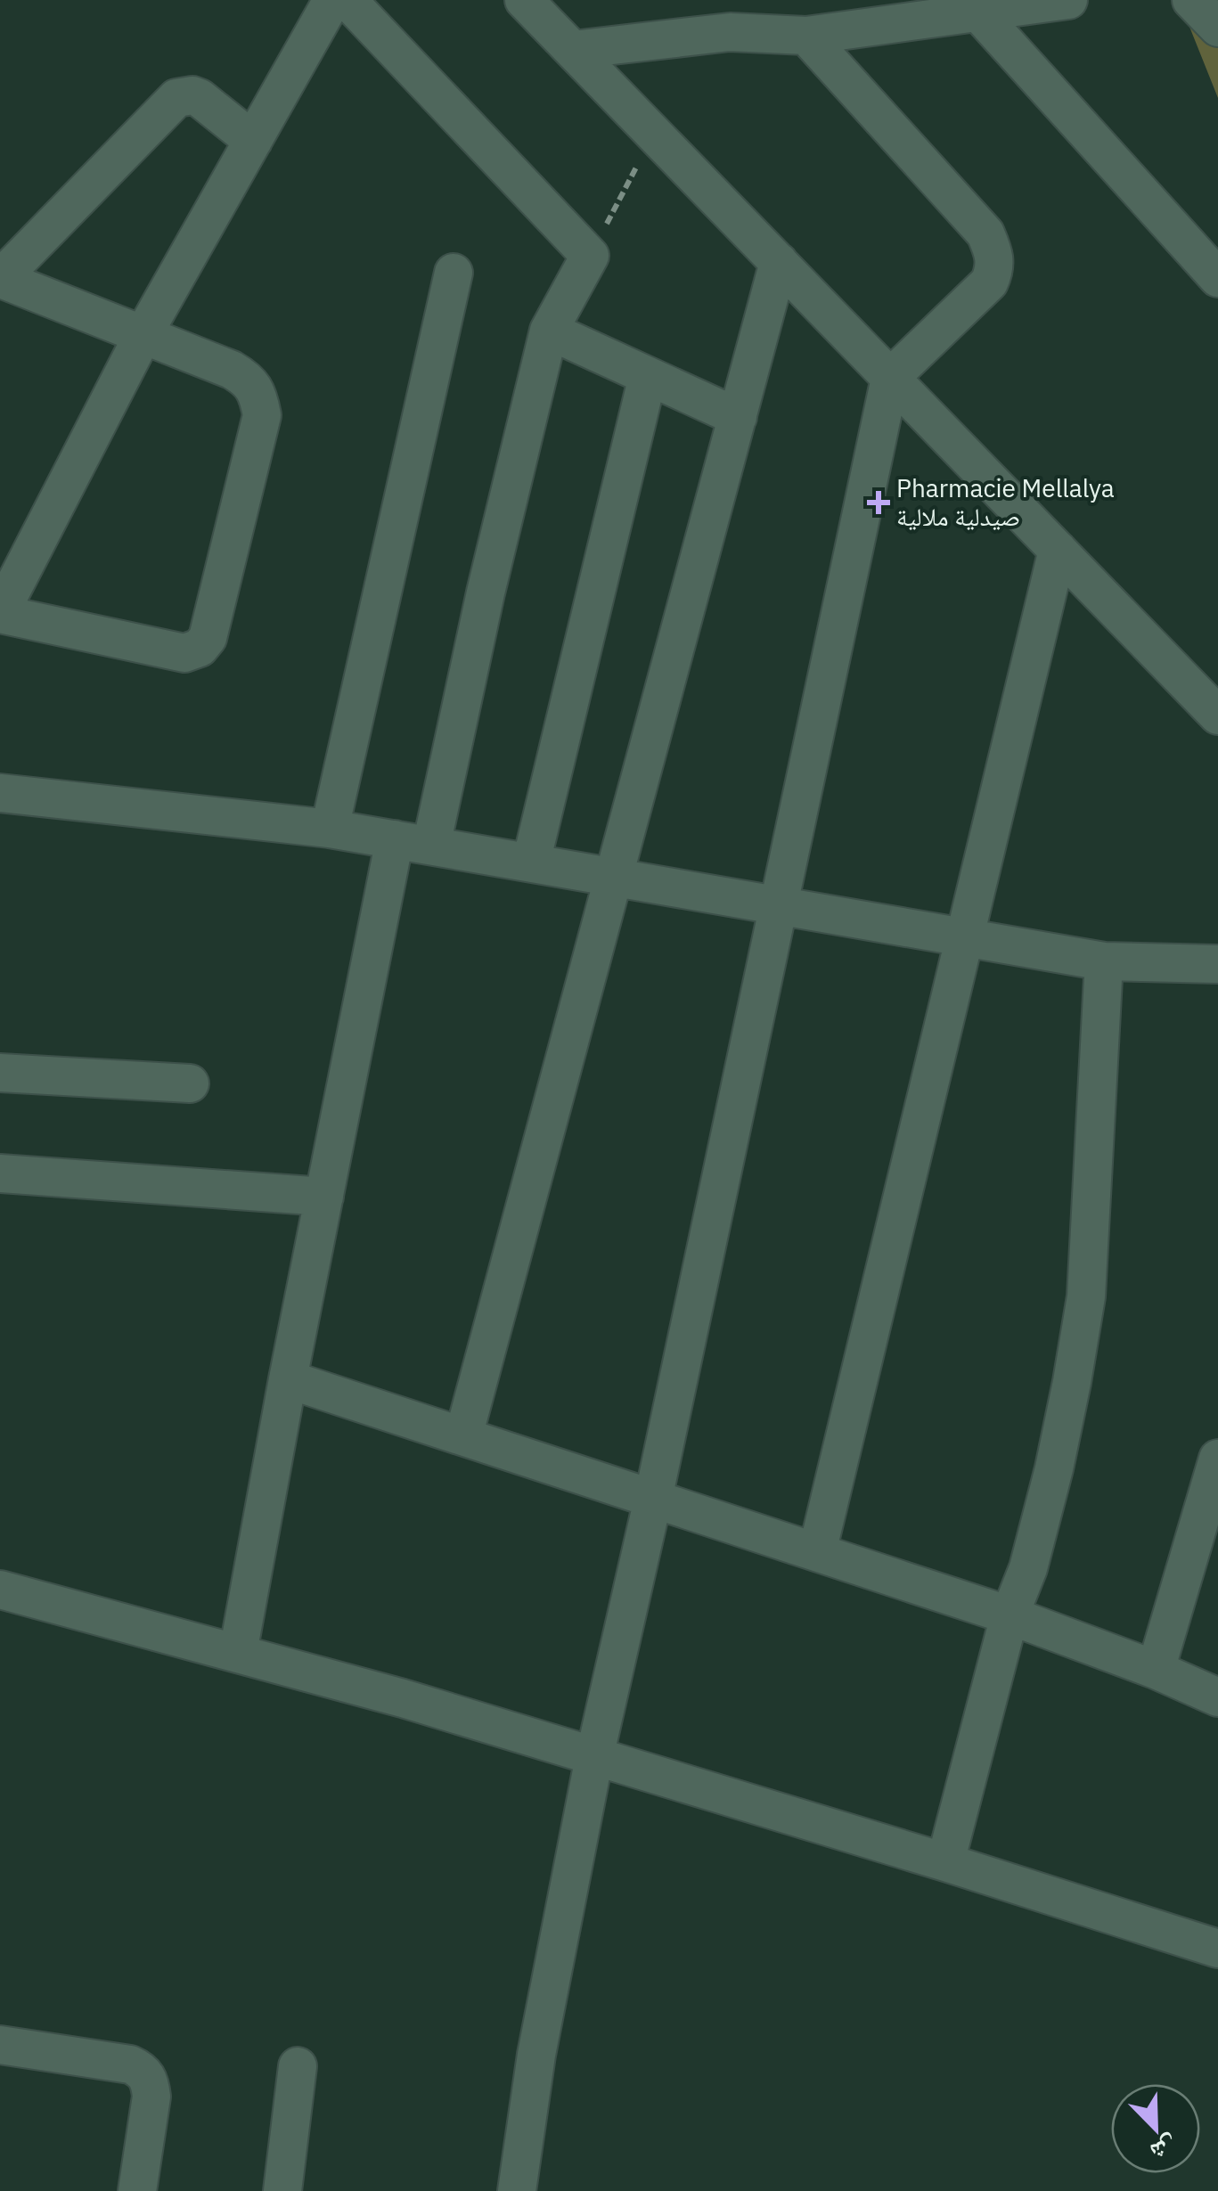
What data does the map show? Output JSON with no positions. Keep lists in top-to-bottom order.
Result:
{
  "places": {
    "health": ["Pharmacie Mellalya صيدلية ملالية"]
  },
  "north": "bottom right"
}
